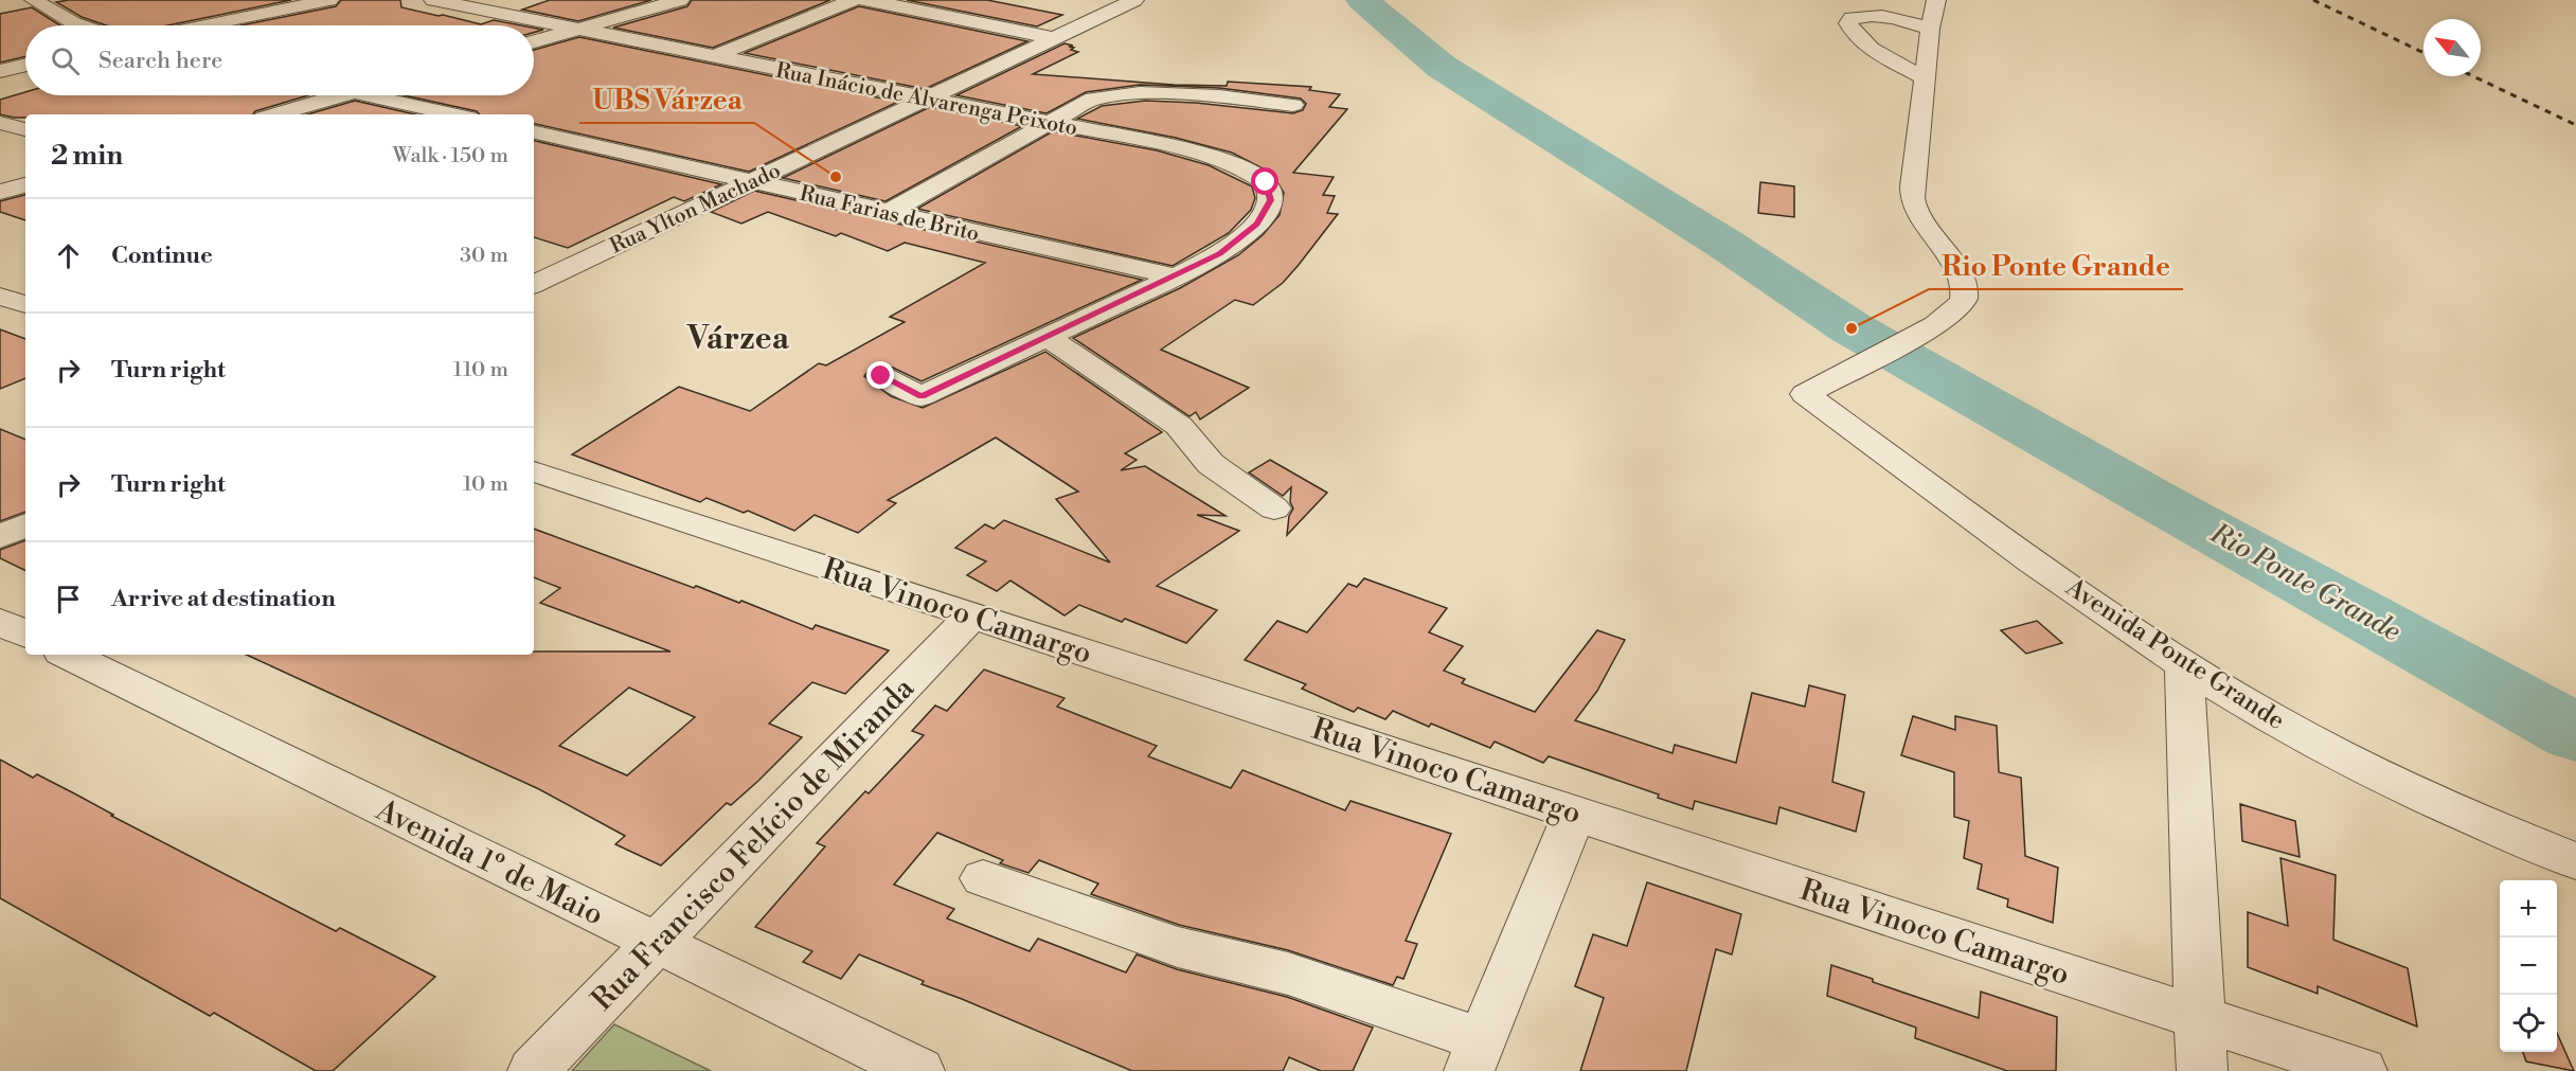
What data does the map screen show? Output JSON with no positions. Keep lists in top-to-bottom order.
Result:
{
  "streets": {
    "street": [
      "Rua Inácio de Alvarenga Peixoto",
      "Rua Ylton Machado",
      "Rua Farias de Brito",
      "Rua Vinoco Camargo",
      "Avenida Ponte Grande",
      "Rua Francisco Felício de Miranda",
      "Avenida 1º de Maio"
    ]
  },
  "crossings": [
    ["Rua Inácio de Alvarenga Peixoto", "Rua Ylton Machado"],
    ["Rua Inácio de Alvarenga Peixoto", "Rua Farias de Brito"],
    ["Rua Ylton Machado", "Rua Farias de Brito"],
    ["Rua Vinoco Camargo", "Rua Francisco Felício de Miranda"],
    ["Rua Francisco Felício de Miranda", "Avenida 1º de Maio"]
  ],
  "districts": ["Várzea"],
  "water": ["Rio Ponte Grande"],
  "places": ["UBS Várzea", "Rio Ponte Grande"],
  "north": "top left",
  "page": {
    "search": "Search here",
    "heading": ["2 min", "Walk · 150 m"],
    "list": [
      ["Continue", "30 m"],
      ["Turn right", "110 m"],
      ["Turn right", "10 m"],
      "Arrive at destination"
    ],
    "map_buttons": ["+", "−"]
  }
}
